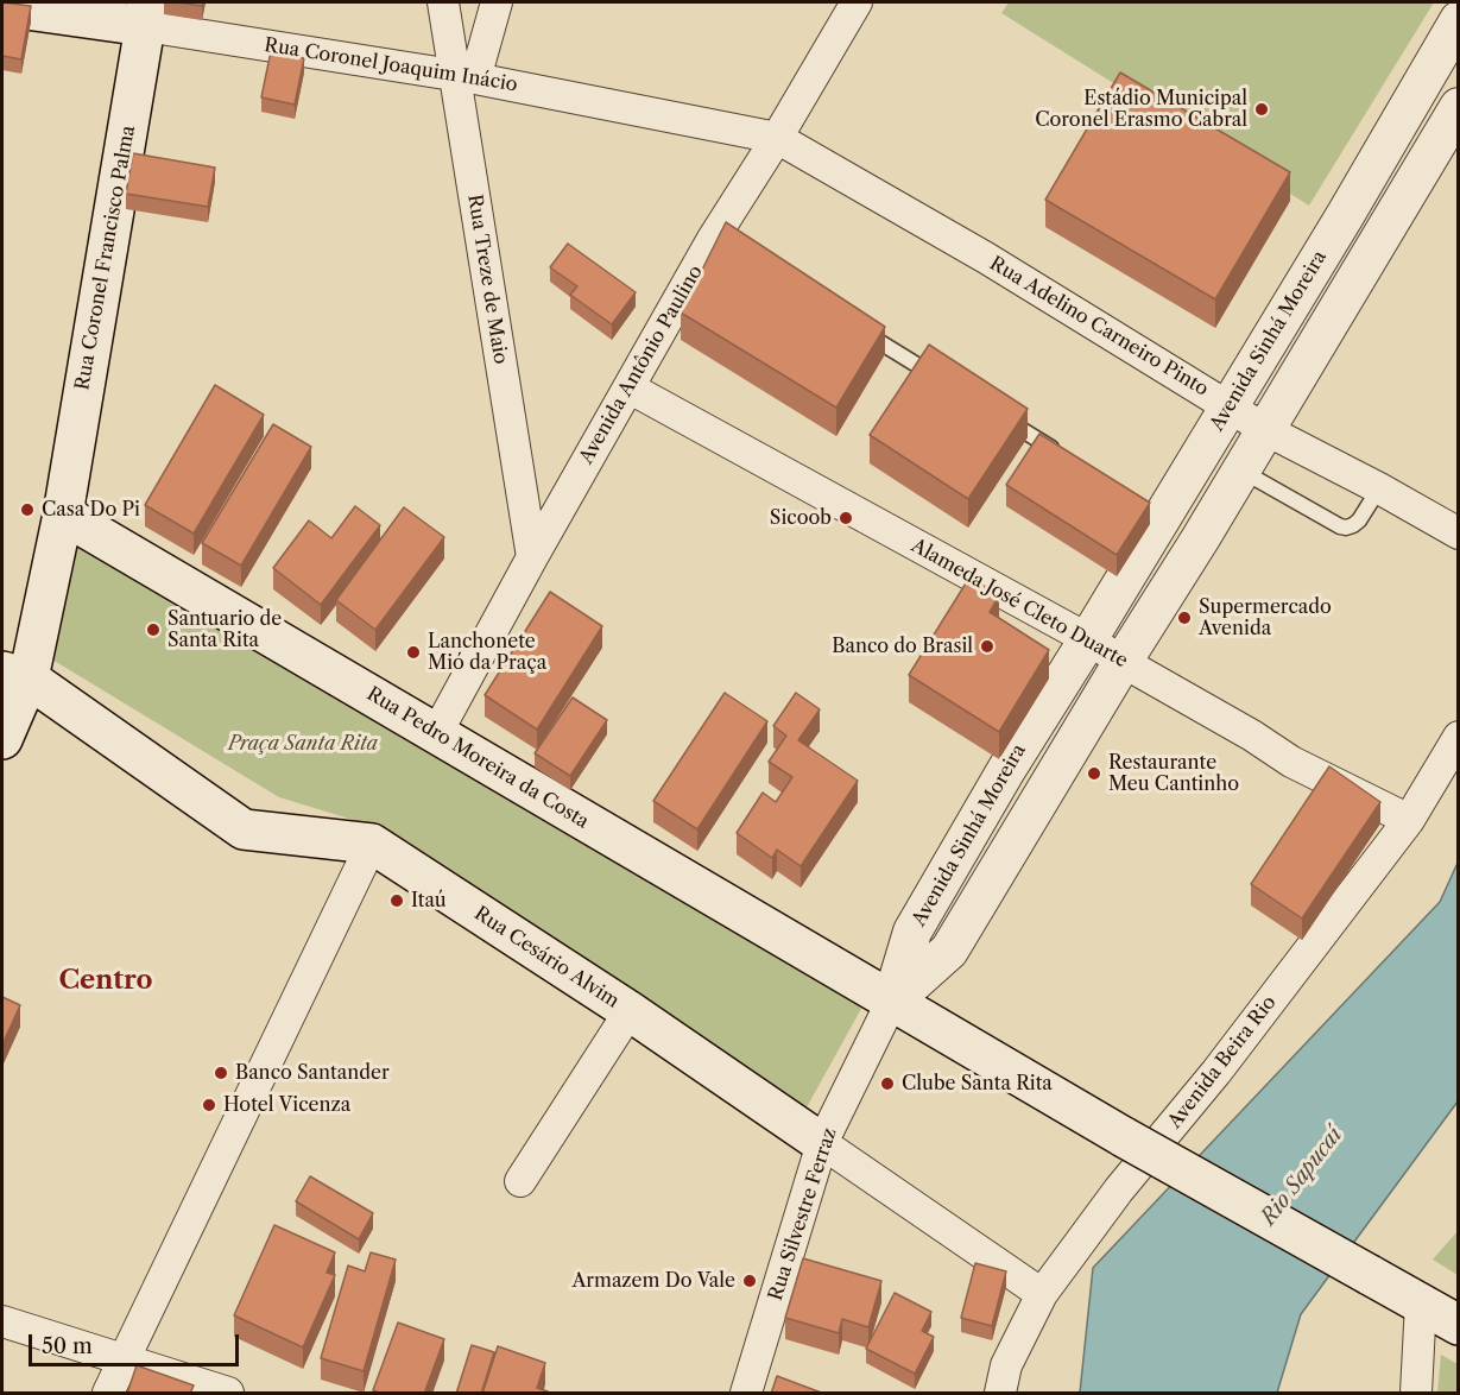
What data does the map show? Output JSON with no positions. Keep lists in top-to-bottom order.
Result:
{
  "streets": {
    "main road": [
      "Rua Coronel Joaquim Inácio",
      "Rua Coronel Francisco Palma",
      "Rua Pedro Moreira da Costa",
      "Rua Cesário Alvim"
    ],
    "street": [
      "Rua Treze de Maio",
      "Rua Adelino Carneiro Pinto",
      "Avenida Sinhá Moreira",
      "Avenida Antônio Paulino",
      "Alameda José Cleto Duarte",
      "Avenida Beira Rio",
      "Rua Silvestre Ferraz"
    ]
  },
  "crossings": [
    ["Rua Coronel Joaquim Inácio", "Rua Coronel Francisco Palma"],
    ["Rua Coronel Joaquim Inácio", "Rua Treze de Maio"],
    ["Rua Coronel Joaquim Inácio", "Rua Adelino Carneiro Pinto"],
    ["Rua Coronel Joaquim Inácio", "Avenida Antônio Paulino"],
    ["Rua Coronel Francisco Palma", "Rua Pedro Moreira da Costa"],
    ["Rua Treze de Maio", "Avenida Antônio Paulino"],
    ["Rua Adelino Carneiro Pinto", "Avenida Sinhá Moreira"],
    ["Rua Adelino Carneiro Pinto", "Avenida Antônio Paulino"],
    ["Avenida Sinhá Moreira", "Alameda José Cleto Duarte"],
    ["Avenida Sinhá Moreira", "Rua Pedro Moreira da Costa"],
    ["Avenida Sinhá Moreira", "Rua Silvestre Ferraz"],
    ["Avenida Antônio Paulino", "Alameda José Cleto Duarte"],
    ["Avenida Antônio Paulino", "Rua Pedro Moreira da Costa"],
    ["Alameda José Cleto Duarte", "Avenida Beira Rio"],
    ["Rua Pedro Moreira da Costa", "Rua Silvestre Ferraz"],
    ["Rua Cesário Alvim", "Avenida Beira Rio"],
    ["Rua Cesário Alvim", "Rua Silvestre Ferraz"]
  ],
  "districts": ["Centro"],
  "water": ["Rio Sapucaí"],
  "parks": ["Praça Santa Rita"],
  "places": [
    "Estádio Municipal Coronel Erasmo Cabral",
    "Casa Do Pi",
    "Sicoob",
    "Supermercado Avenida",
    "Santuario de Santa Rita",
    "Banco do Brasil",
    "Lanchonete Mió da Praça",
    "Restaurante Meu Cantinho",
    "Itaú",
    "Banco Santander",
    "Clube Santa Rita",
    "Hotel Vicenza",
    "Armazem Do Vale"
  ],
  "scale_bar": "50 m"
}
